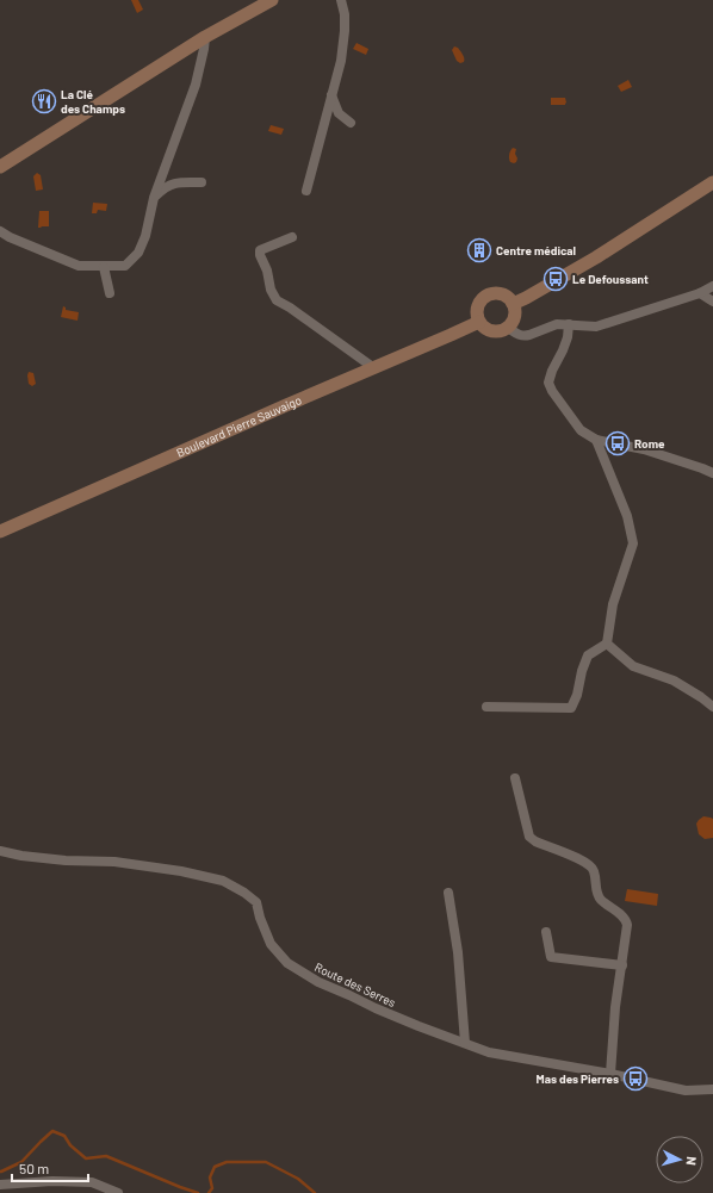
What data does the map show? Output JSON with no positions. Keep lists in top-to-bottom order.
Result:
{
  "streets": {
    "main road": ["Boulevard Pierre Sauvaigo"],
    "street": ["Route des Serres"]
  },
  "places": {
    "restaurant": ["La Clé des Champs"],
    "building": ["Centre médical"],
    "bus stop": ["Le Defoussant", "Rome", "Mas des Pierres"]
  },
  "scale_bar": "50 m",
  "north": "right"
}
